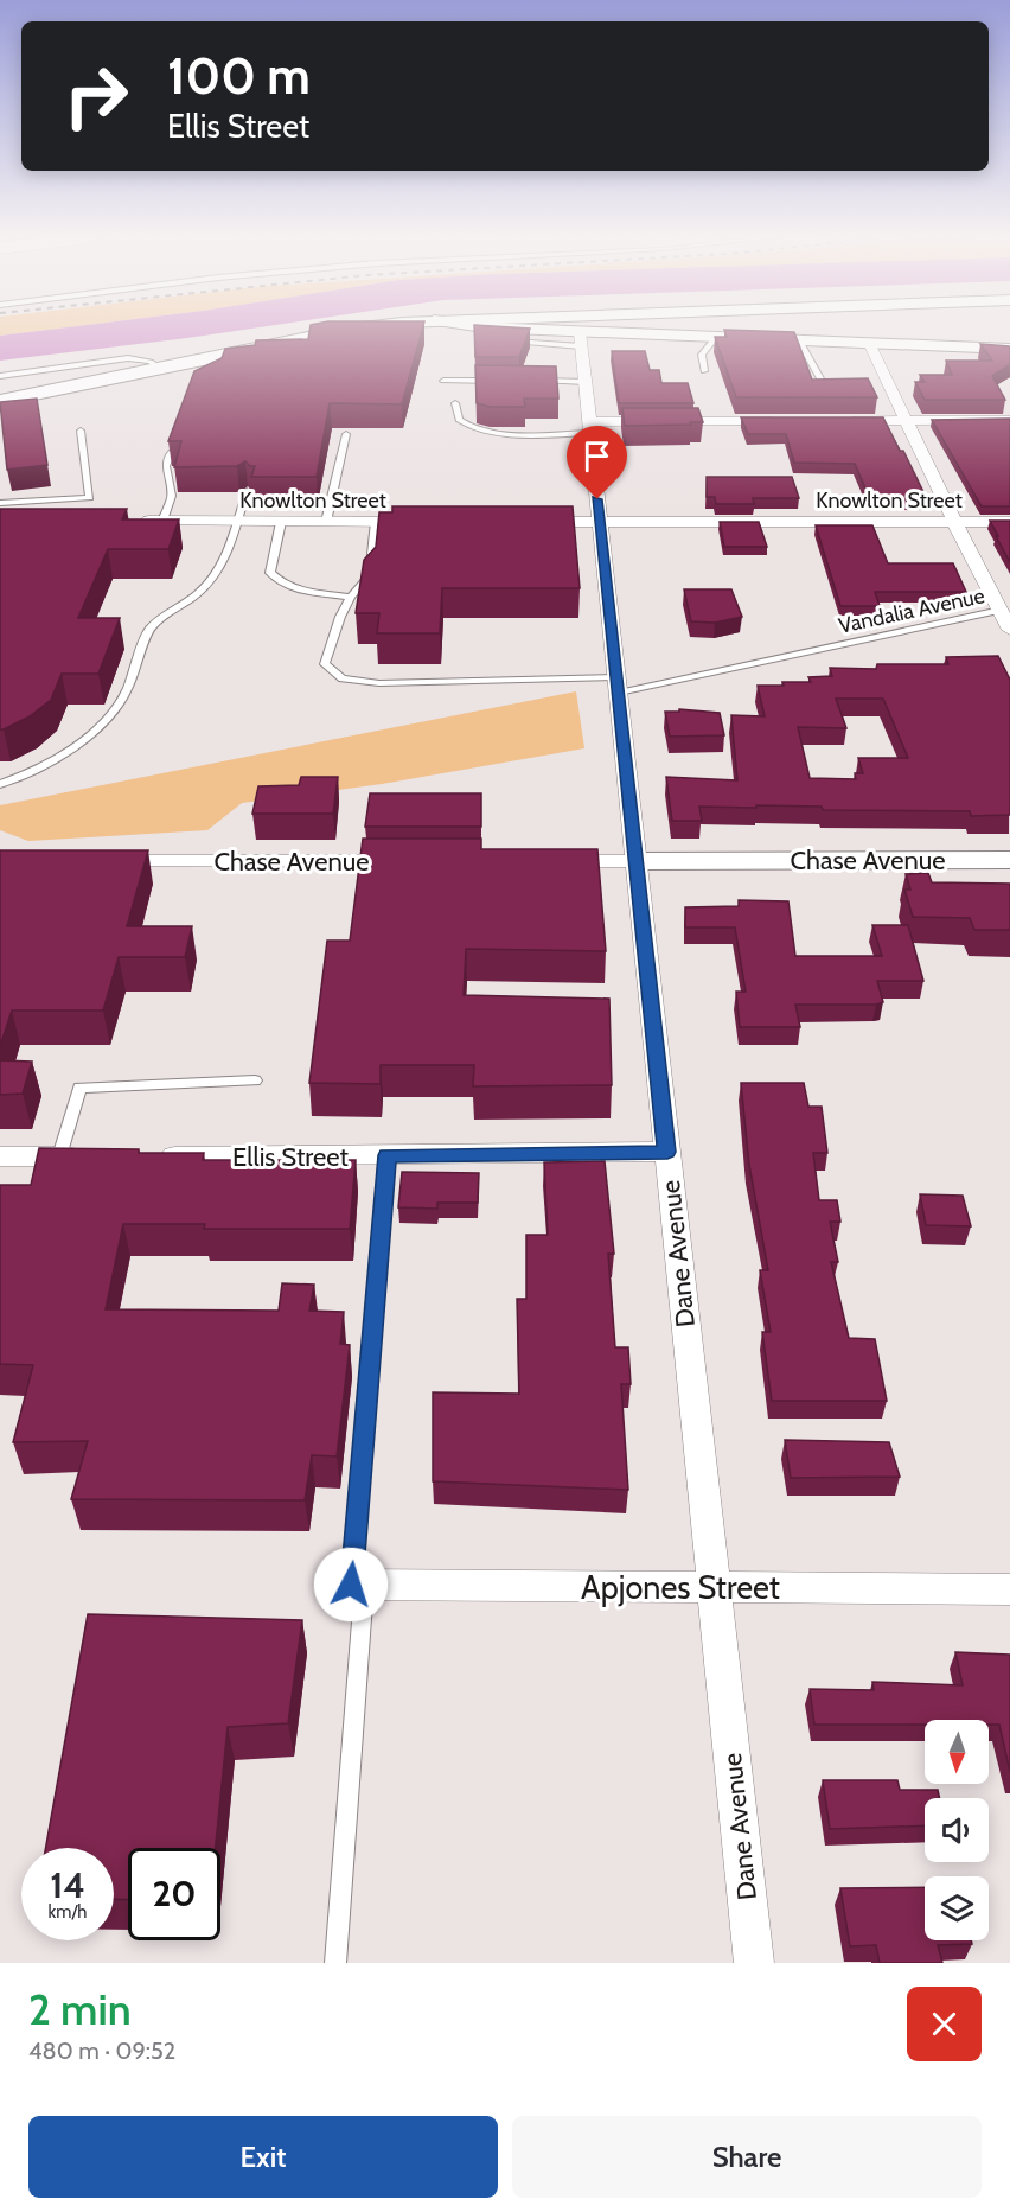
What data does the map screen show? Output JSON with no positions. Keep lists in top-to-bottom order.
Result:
{
  "streets": {
    "street": [
      "Knowlton Street",
      "Chase Avenue",
      "Ellis Street",
      "Dane Avenue",
      "Apjones Street"
    ],
    "lane": ["Vandalia Avenue"]
  },
  "crossings": [
    ["Knowlton Street", "Dane Avenue"],
    ["Vandalia Avenue", "Dane Avenue"],
    ["Chase Avenue", "Dane Avenue"],
    ["Ellis Street", "Dane Avenue"],
    ["Dane Avenue", "Apjones Street"]
  ],
  "north": "bottom",
  "page": {
    "turn": ["100 m", "Ellis Street"],
    "speed": "14 km/h",
    "limit": "20",
    "heading": ["2 min", "480 m · 09:52"],
    "buttons": ["Exit", "Share"]
  }
}
